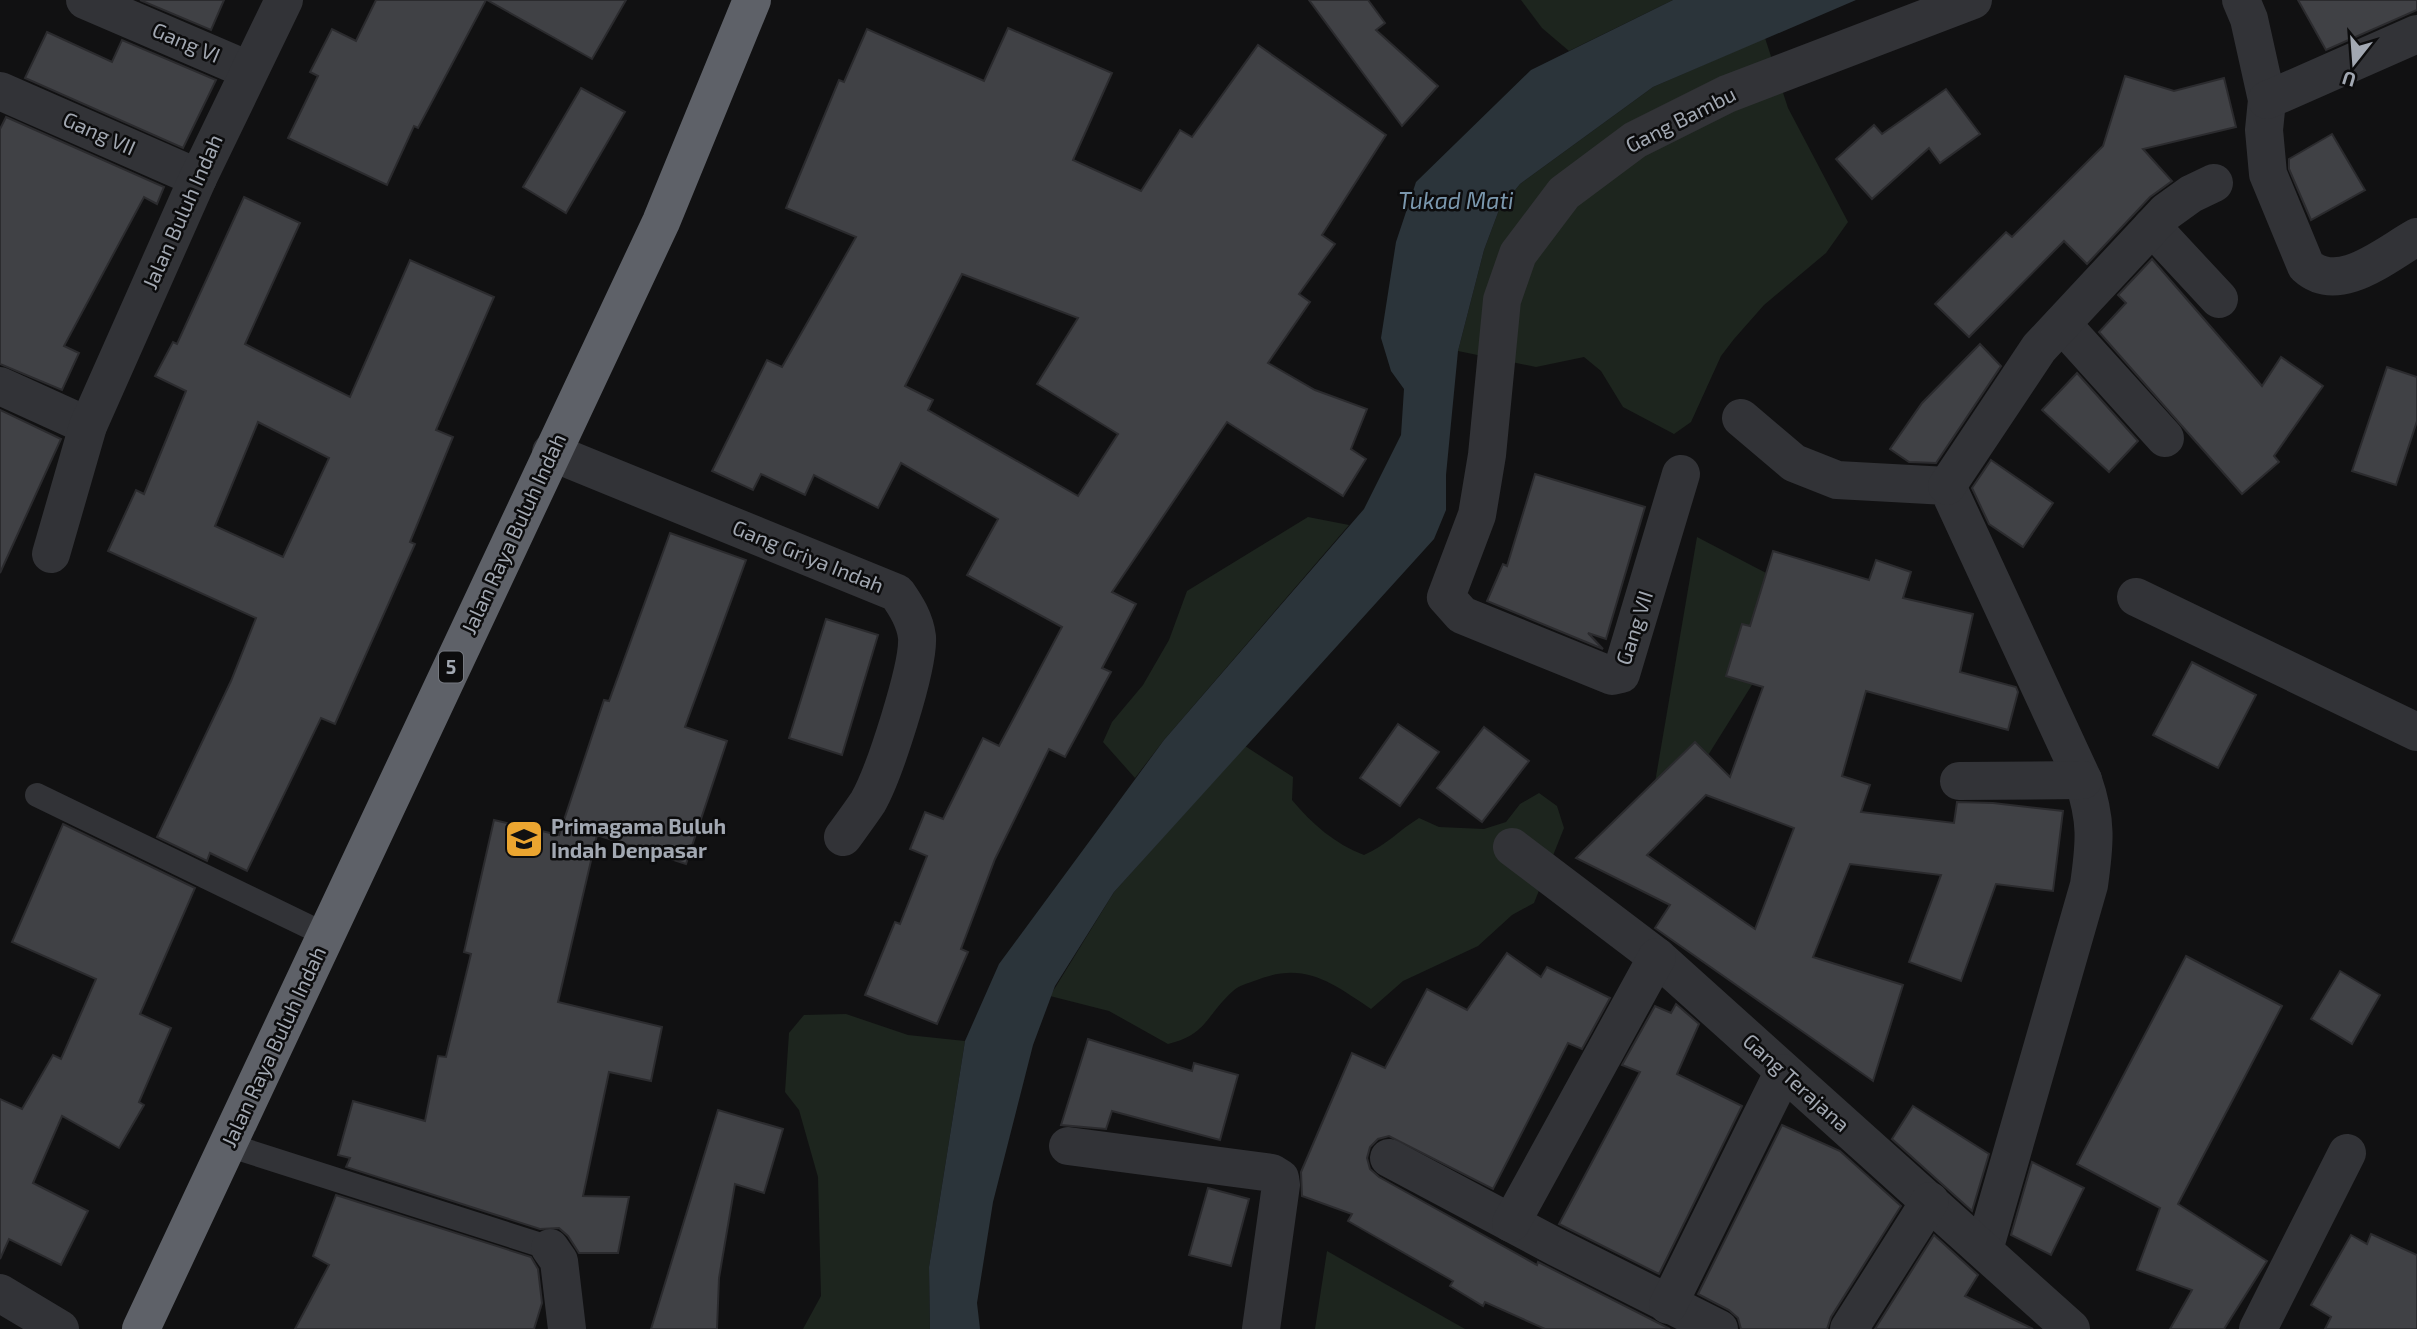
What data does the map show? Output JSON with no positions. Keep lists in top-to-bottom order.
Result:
{
  "streets": {
    "highway": ["Jalan Raya Buluh Indah", "5"],
    "street": [
      "Gang VI",
      "Gang Bambu",
      "Gang VII",
      "Jalan Buluh Indah",
      "Gang Griya Indah",
      "Gang Terajana"
    ]
  },
  "crossings": [
    ["Gang VI", "Jalan Buluh Indah"],
    ["Gang Bambu", "Gang VII"],
    ["Gang VII", "Jalan Buluh Indah"],
    ["Jalan Raya Buluh Indah", "Gang Griya Indah"]
  ],
  "water": ["Tukad Mati"],
  "places": {
    "school or university": ["Primagama Buluh Indah Denpasar"]
  },
  "north": "bottom"
}
